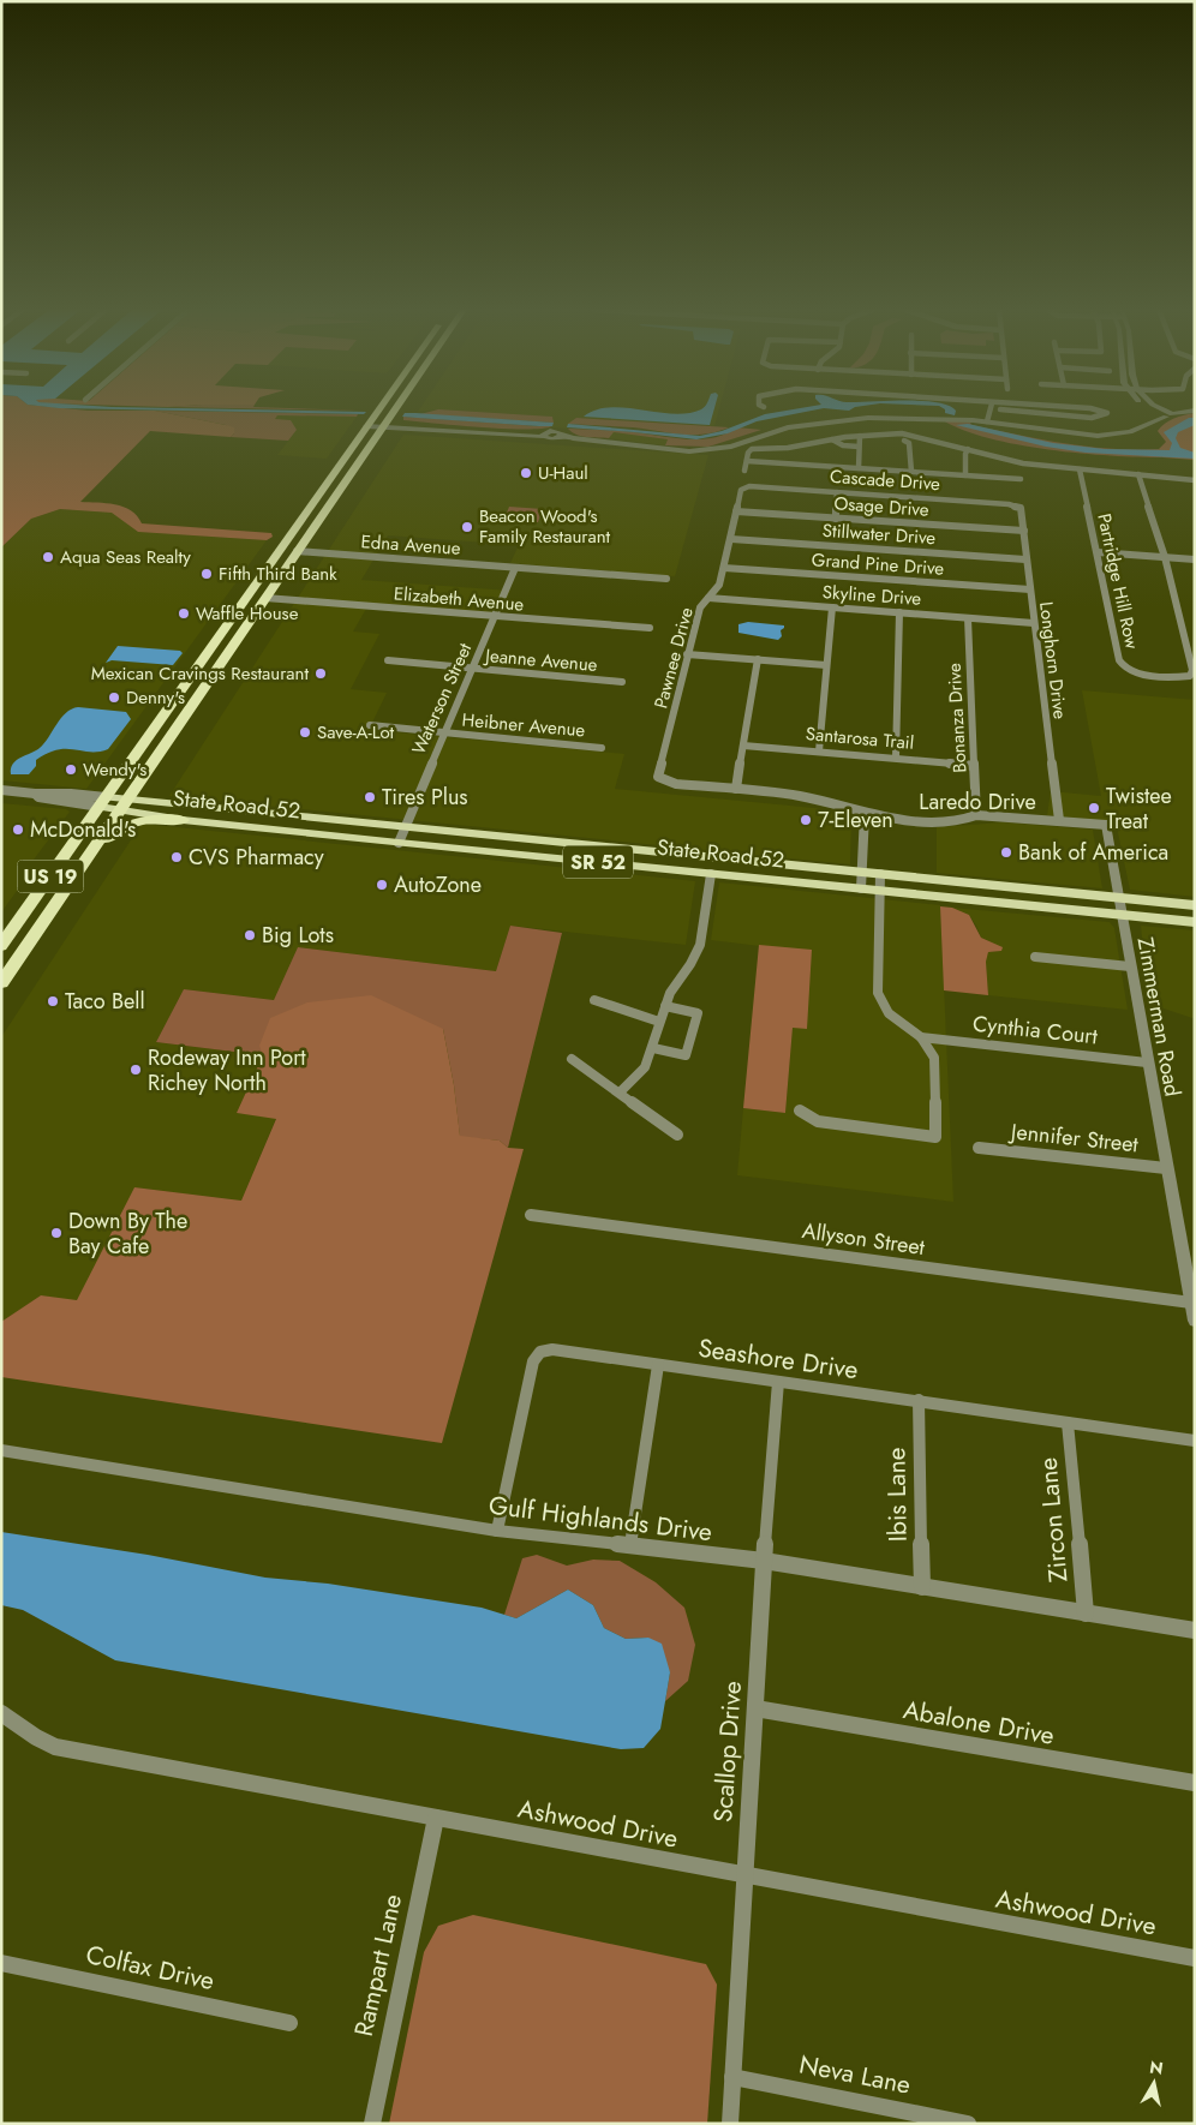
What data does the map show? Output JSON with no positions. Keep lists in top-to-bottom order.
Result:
{
  "streets": {
    "highway": ["US 19"],
    "main road": ["State Road 52", "SR 52"],
    "street": [
      "Cascade Drive",
      "Osage Drive",
      "Stillwater Drive",
      "Edna Avenue",
      "Grand Pine Drive",
      "Partridge Hill Row",
      "Skyline Drive",
      "Elizabeth Avenue",
      "Pawnee Drive",
      "Jeanne Avenue",
      "Longhorn Drive",
      "Waterson Street",
      "Bonanza Drive",
      "Heibner Avenue",
      "Santarosa Trail",
      "Laredo Drive",
      "Zimmerman Road",
      "Cynthia Court",
      "Jennifer Street",
      "Allyson Street",
      "Seashore Drive",
      "Ibis Lane",
      "Gulf Highlands Drive",
      "Zircon Lane",
      "Abalone Drive",
      "Scallop Drive",
      "Ashwood Drive",
      "Rampart Lane",
      "Colfax Drive",
      "Neva Lane"
    ]
  },
  "crossings": [
    ["Cascade Drive", "Pawnee Drive"],
    ["Cascade Drive", "Longhorn Drive"],
    ["Osage Drive", "Pawnee Drive"],
    ["Osage Drive", "Longhorn Drive"],
    ["Stillwater Drive", "Pawnee Drive"],
    ["Stillwater Drive", "Longhorn Drive"],
    ["Edna Avenue", "Waterson Street"],
    ["Edna Avenue", "US 19"],
    ["Grand Pine Drive", "Pawnee Drive"],
    ["Grand Pine Drive", "Longhorn Drive"],
    ["Skyline Drive", "Pawnee Drive"],
    ["Skyline Drive", "Longhorn Drive"],
    ["Skyline Drive", "Bonanza Drive"],
    ["Elizabeth Avenue", "Waterson Street"],
    ["Elizabeth Avenue", "US 19"],
    ["Pawnee Drive", "Laredo Drive"],
    ["Jeanne Avenue", "Waterson Street"],
    ["Longhorn Drive", "Laredo Drive"],
    ["Waterson Street", "Heibner Avenue"],
    ["Waterson Street", "State Road 52"],
    ["Bonanza Drive", "Santarosa Trail"],
    ["Bonanza Drive", "Laredo Drive"],
    ["Laredo Drive", "Zimmerman Road"],
    ["State Road 52", "US 19"],
    ["State Road 52", "Zimmerman Road"],
    ["Zimmerman Road", "Cynthia Court"],
    ["Zimmerman Road", "Jennifer Street"],
    ["Zimmerman Road", "Allyson Street"],
    ["Seashore Drive", "Ibis Lane"],
    ["Seashore Drive", "Gulf Highlands Drive"],
    ["Seashore Drive", "Zircon Lane"],
    ["Seashore Drive", "Scallop Drive"],
    ["Ibis Lane", "Gulf Highlands Drive"],
    ["Gulf Highlands Drive", "Zircon Lane"],
    ["Gulf Highlands Drive", "Scallop Drive"],
    ["Abalone Drive", "Scallop Drive"],
    ["Scallop Drive", "Ashwood Drive"],
    ["Scallop Drive", "Neva Lane"],
    ["Ashwood Drive", "Rampart Lane"]
  ],
  "places": [
    "U-Haul",
    "Beacon Wood's Family Restaurant",
    "Aqua Seas Realty",
    "Fifth Third Bank",
    "Waffle House",
    "Mexican Cravings Restaurant",
    "Denny's",
    "Save-A-Lot",
    "Wendy's",
    "Tires Plus",
    "Twistee Treat",
    "7-Eleven",
    "McDonald's",
    "Bank of America",
    "CVS Pharmacy",
    "AutoZone",
    "Big Lots",
    "Taco Bell",
    "Rodeway Inn Port Richey North",
    "Down By The Bay Cafe"
  ],
  "north": "top"
}
